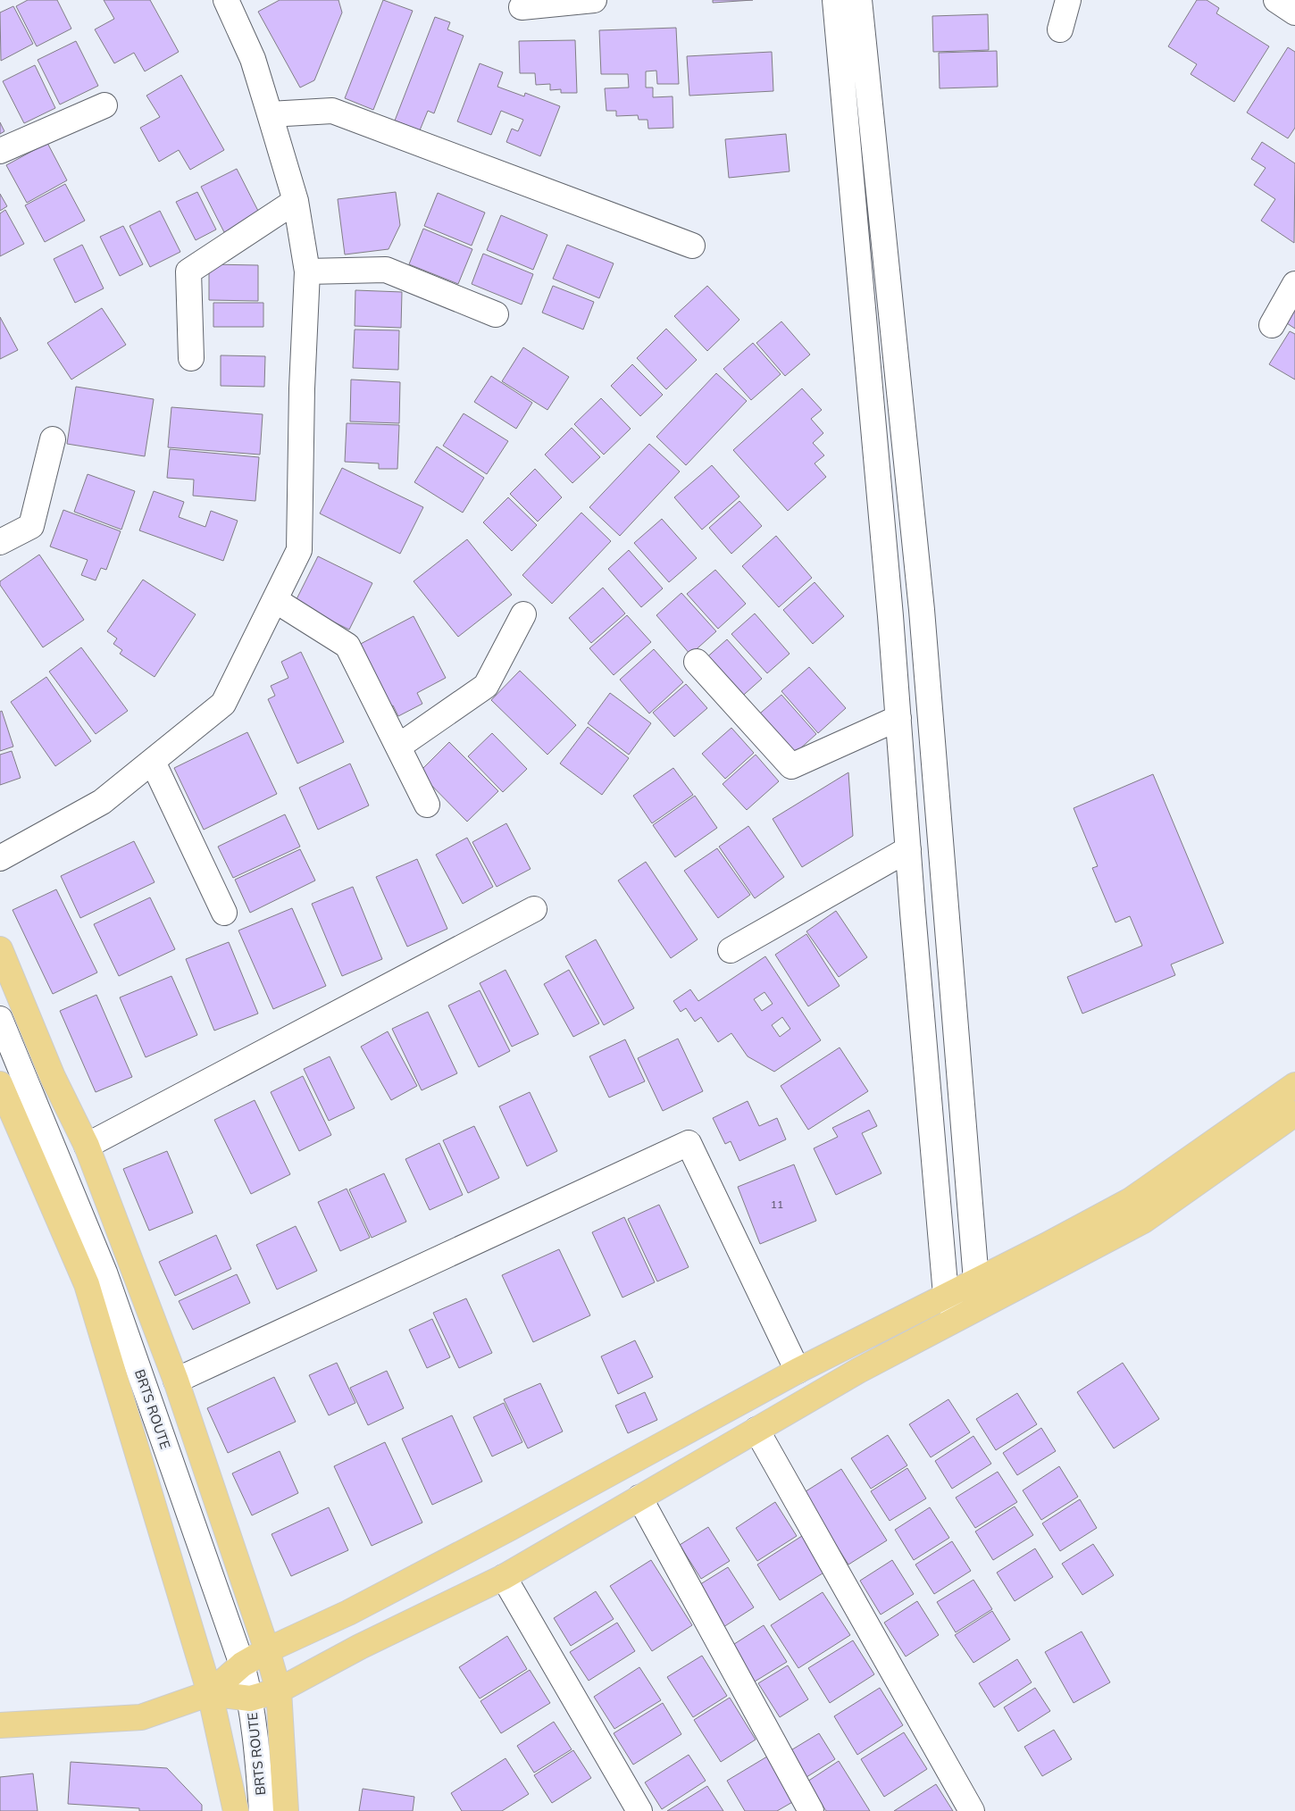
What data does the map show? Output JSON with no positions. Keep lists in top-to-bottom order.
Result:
{
  "streets": {
    "street": ["BRTS ROUTE"]
  },
  "house_numbers": ["11"]
}
